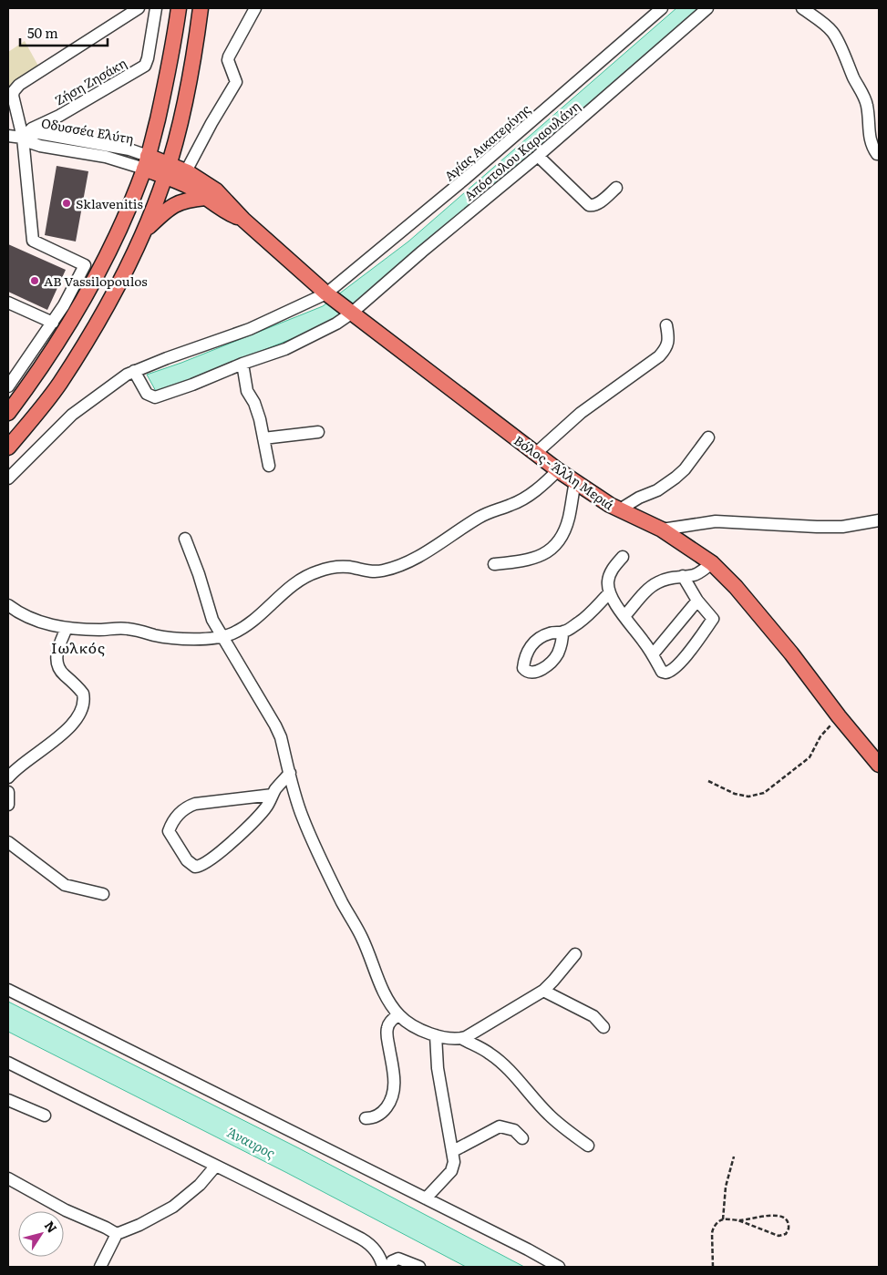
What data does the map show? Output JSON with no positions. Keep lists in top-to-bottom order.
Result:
{
  "streets": {
    "main road": ["Βόλος - Άλλη Μεριά"],
    "street": [
      "Ζήση Ζησάκη",
      "Οδυσσέα Ελύτη",
      "Αγίας Αικατερίνης",
      "Απόστολου Καραουλάνη"
    ]
  },
  "crossings": [
    ["Ζήση Ζησάκη", "Οδυσσέα Ελύτη"],
    ["Οδυσσέα Ελύτη", "Βόλος - Άλλη Μεριά"],
    ["Αγίας Αικατερίνης", "Απόστολου Καραουλάνη"],
    ["Αγίας Αικατερίνης", "Βόλος - Άλλη Μεριά"],
    ["Απόστολου Καραουλάνη", "Βόλος - Άλλη Μεριά"]
  ],
  "districts": ["Ιωλκός"],
  "water": ["Άναυρος"],
  "places": ["Sklavenitis", "AB Vassilopoulos"],
  "scale_bar": "50 m",
  "north": "top right"
}
